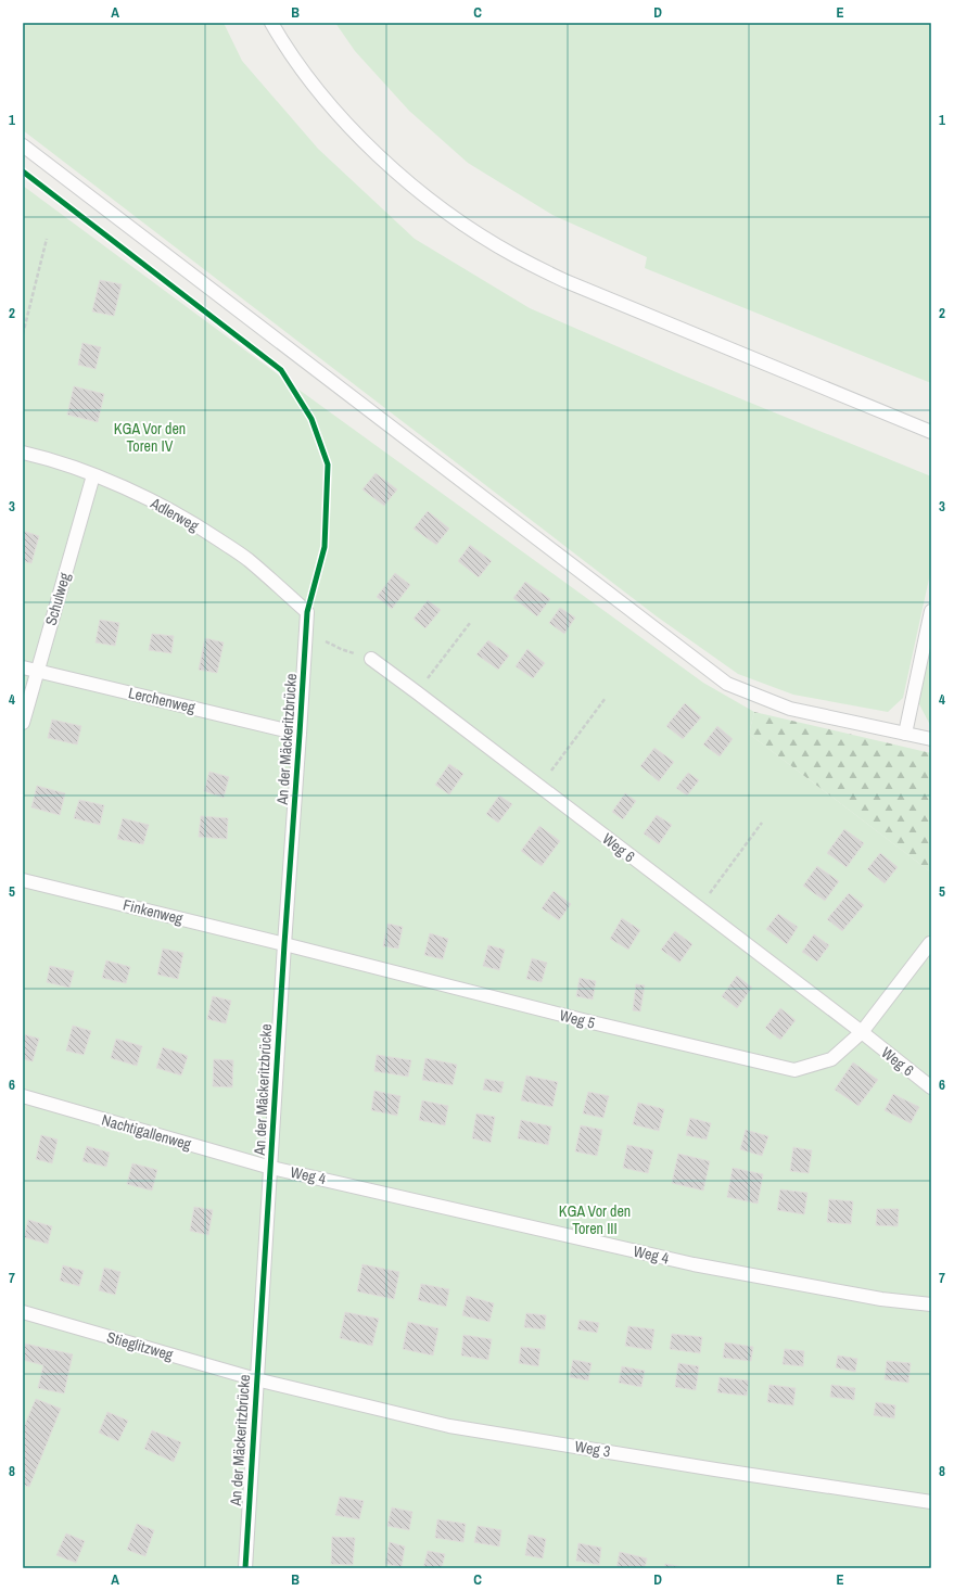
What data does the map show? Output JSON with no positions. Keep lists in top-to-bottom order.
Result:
{
  "streets": {
    "lane": [
      "Adlerweg",
      "Schulweg",
      "Lerchenweg",
      "An der Mäckeritzbrücke",
      "Weg 6",
      "Finkenweg",
      "Weg 5",
      "Nachtigallenweg",
      "Weg 4",
      "Stieglitzweg",
      "Weg 3"
    ]
  },
  "crossings": [
    ["Adlerweg", "Schulweg"],
    ["Adlerweg", "An der Mäckeritzbrücke"],
    ["Schulweg", "Lerchenweg"],
    ["Lerchenweg", "An der Mäckeritzbrücke"],
    ["An der Mäckeritzbrücke", "Finkenweg"],
    ["An der Mäckeritzbrücke", "Weg 5"],
    ["An der Mäckeritzbrücke", "Nachtigallenweg"],
    ["An der Mäckeritzbrücke", "Weg 4"],
    ["An der Mäckeritzbrücke", "Stieglitzweg"],
    ["An der Mäckeritzbrücke", "Weg 3"],
    ["Weg 6", "Weg 5"],
    ["Finkenweg", "Weg 5"],
    ["Nachtigallenweg", "Weg 4"],
    ["Stieglitzweg", "Weg 3"]
  ],
  "parks": ["KGA Vor den Toren IV", "KGA Vor den Toren III"],
  "grid": {
    "columns": [
      "A",
      "B",
      "C",
      "D",
      "E"
    ],
    "rows": [
      "1",
      "2",
      "3",
      "4",
      "5",
      "6",
      "7",
      "8"
    ]
  }
}
